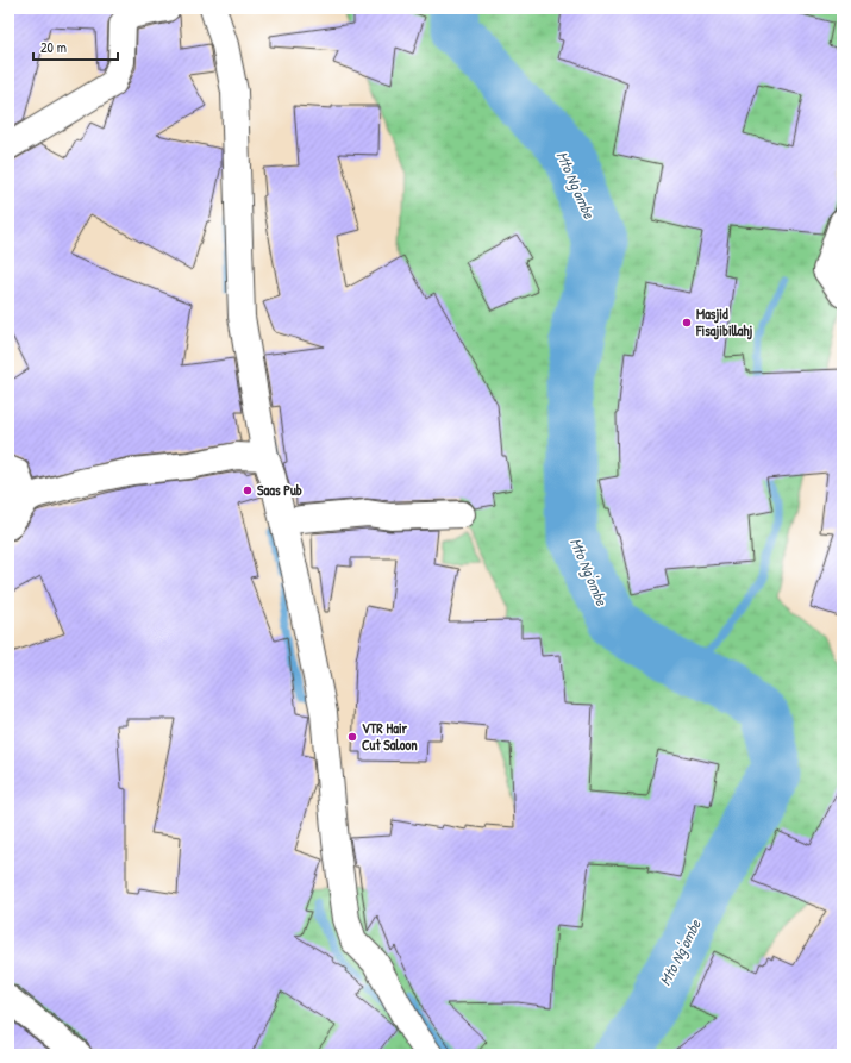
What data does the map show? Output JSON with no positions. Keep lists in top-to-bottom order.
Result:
{
  "water": ["Mto Ng'ombe"],
  "places": ["Masjid Fisajibillahj", "Saas Pub", "VTR Hair Cut Saloon"],
  "scale_bar": "20 m"
}
